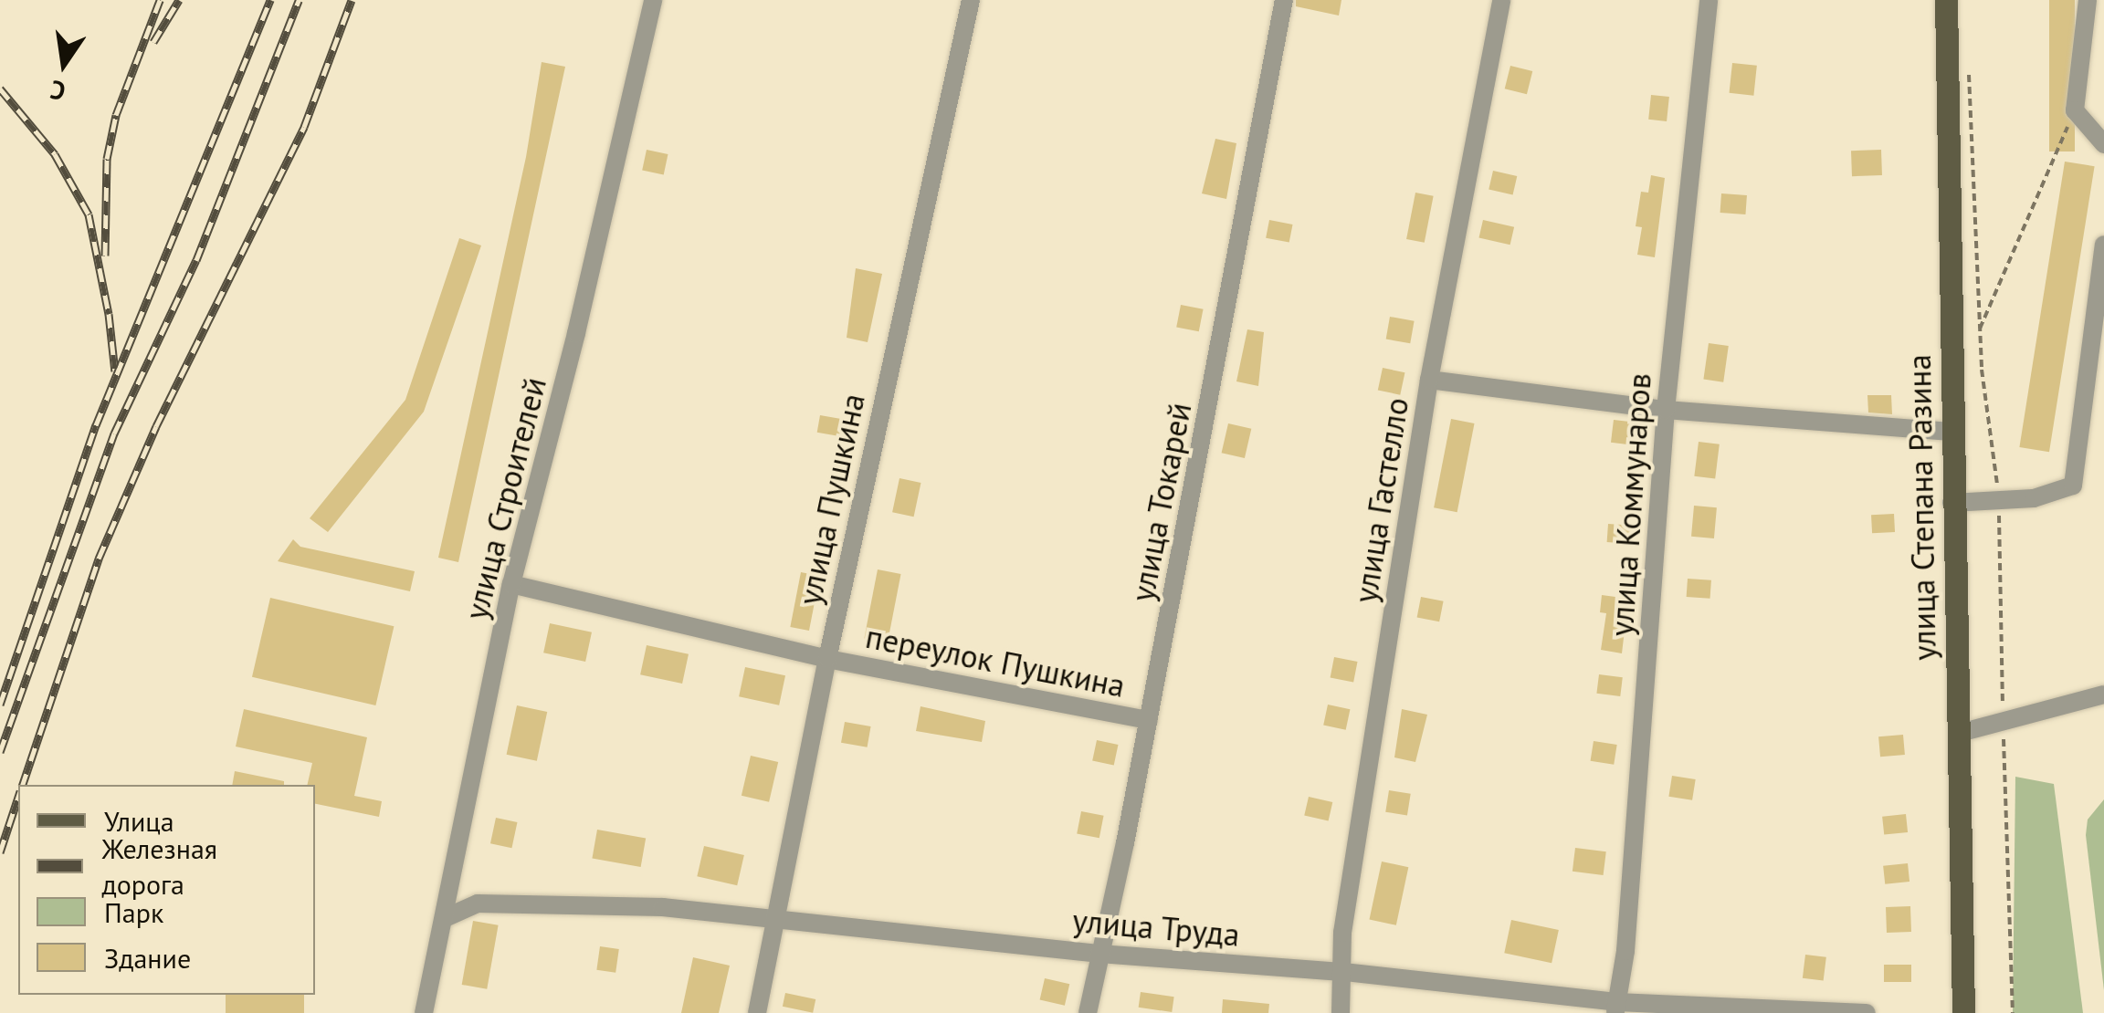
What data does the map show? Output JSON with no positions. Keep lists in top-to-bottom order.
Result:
{
  "streets": {
    "main road": ["улица Степана Разина"],
    "street": [
      "улица Строителей",
      "улица Пушкина",
      "улица Гастелло",
      "улица Токарей",
      "улица Коммунаров",
      "переулок Пушкина",
      "улица Труда"
    ]
  },
  "crossings": [
    ["улица Строителей", "переулок Пушкина"],
    ["улица Строителей", "улица Труда"],
    ["улица Пушкина", "переулок Пушкина"],
    ["улица Пушкина", "улица Труда"],
    ["улица Гастелло", "улица Труда"],
    ["улица Токарей", "переулок Пушкина"],
    ["улица Токарей", "улица Труда"],
    ["улица Коммунаров", "улица Труда"]
  ],
  "legend": [
    "Улица",
    "Железная дорога",
    "Парк",
    "Здание"
  ],
  "north": "bottom"
}
